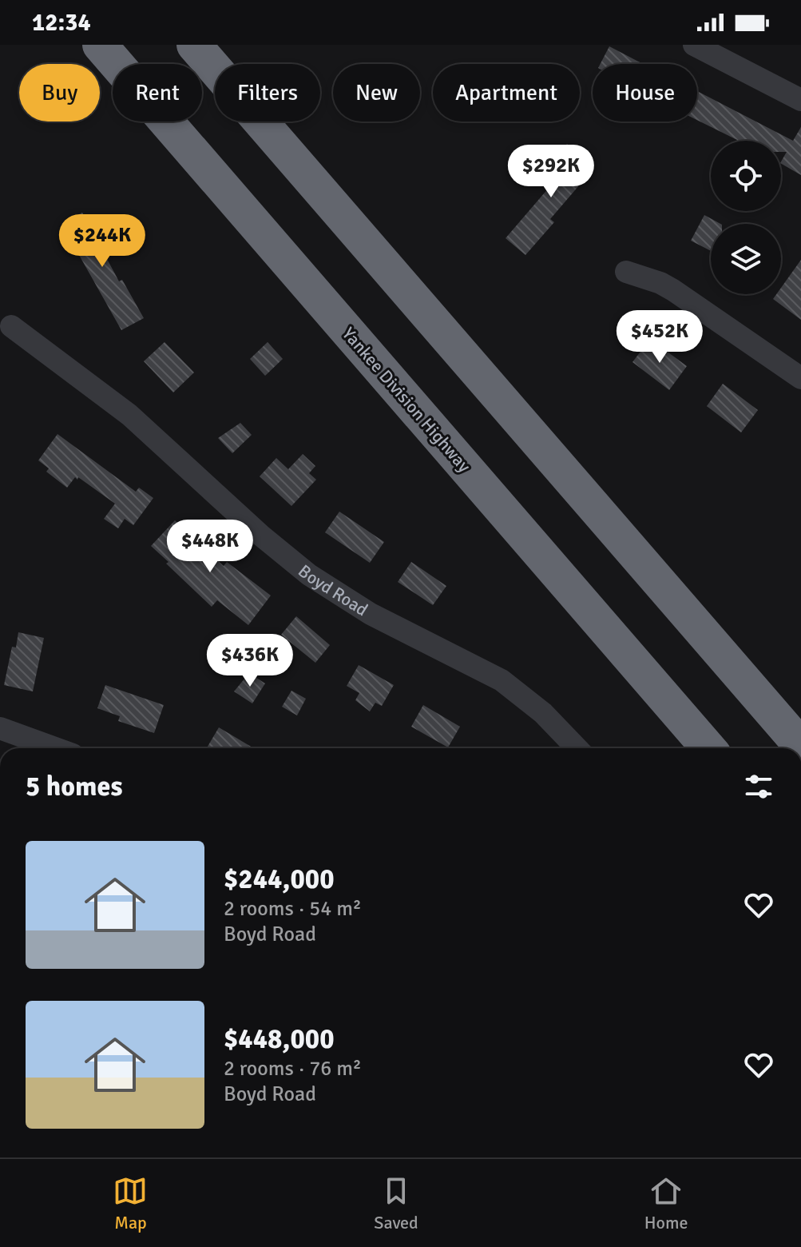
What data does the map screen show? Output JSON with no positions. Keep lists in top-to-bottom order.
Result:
{
  "streets": {
    "highway": ["Yankee Division Highway"],
    "street": ["Boyd Road"]
  },
  "page": {
    "status": "12:34",
    "chip": [
      "Buy",
      "Rent",
      "Filters",
      "New",
      "Apartment",
      "House"
    ],
    "price": [
      "$292K",
      "$244K",
      "$452K",
      "$448K",
      "$436K"
    ],
    "heading": "5 homes",
    "list": [
      {
        "name": "$244,000",
        "note": "2 rooms · 54 m² · Boyd Road"
      },
      {
        "name": "$448,000",
        "note": "2 rooms · 76 m² · Boyd Road"
      }
    ],
    "tabs": ["Map", "Saved", "Home"]
  }
}
